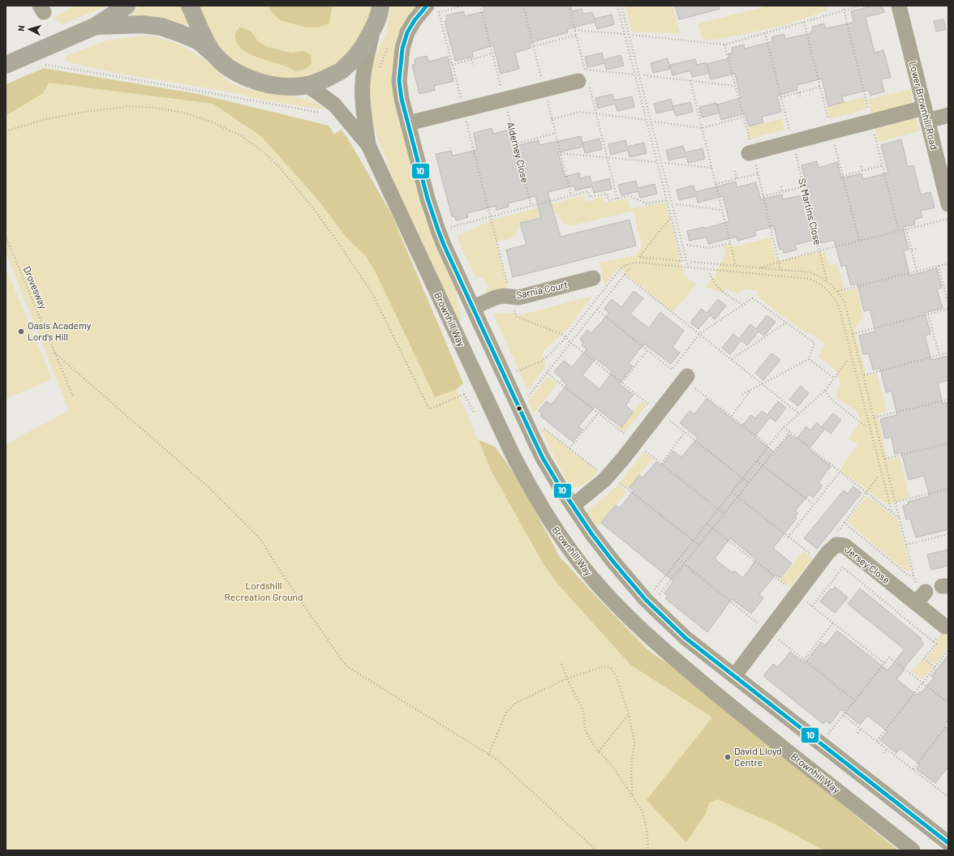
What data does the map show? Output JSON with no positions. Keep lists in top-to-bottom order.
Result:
{
  "streets": {
    "street": [
      "Lower Brownhill Road",
      "Sarnia Court",
      "Brownhill Way",
      "Jersey Close"
    ],
    "path": ["Alderney Close", "St Martins Close", "Drovesway"]
  },
  "parks": ["Lordshill Recreation Ground"],
  "places": ["Oasis Academy Lord's Hill", "David Lloyd Centre"],
  "lines": ["transit line 10"],
  "north": "left"
}
